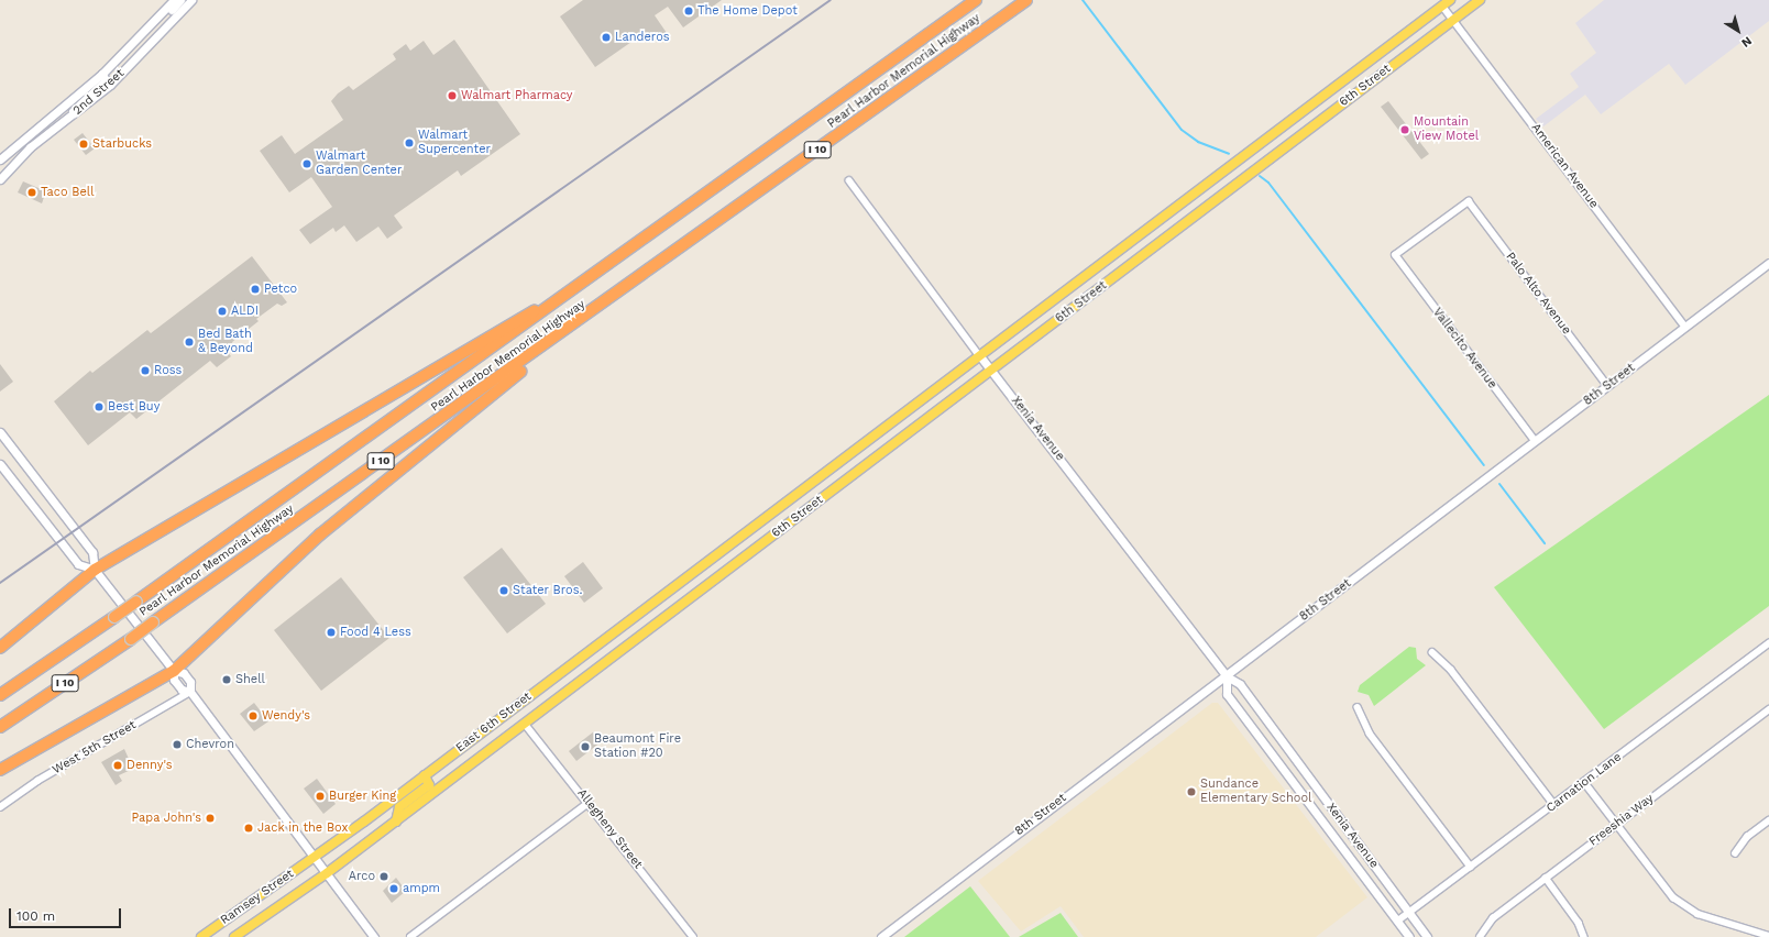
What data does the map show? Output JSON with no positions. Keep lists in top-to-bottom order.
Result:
{
  "streets": {
    "highway": ["Pearl Harbor Memorial Highway", "I 10"],
    "main road": ["6th Street", "East 6th Street", "Ramsey Street"],
    "street": [
      "2nd Street",
      "American Avenue",
      "Palo Alto Avenue",
      "Vallecito Avenue",
      "8th Street",
      "Xenia Avenue",
      "West 5th Street",
      "Carnation Lane",
      "Freeshia Way",
      "Allegheny Street"
    ]
  },
  "crossings": [
    ["6th Street", "American Avenue"],
    ["6th Street", "Xenia Avenue"],
    ["6th Street", "East 6th Street"],
    ["American Avenue", "8th Street"],
    ["Palo Alto Avenue", "Vallecito Avenue"],
    ["Palo Alto Avenue", "8th Street"],
    ["Vallecito Avenue", "8th Street"],
    ["8th Street", "Xenia Avenue"],
    ["Xenia Avenue", "Carnation Lane"],
    ["East 6th Street", "Allegheny Street"],
    ["East 6th Street", "Ramsey Street"]
  ],
  "places": [
    "The Home Depot",
    "Landeros",
    "Walmart Pharmacy",
    "Mountain View Motel",
    "Walmart Supercenter",
    "Starbucks",
    "Walmart Garden Center",
    "Taco Bell",
    "Petco",
    "ALDI",
    "Bed Bath & Beyond",
    "Ross",
    "Best Buy",
    "Stater Bros.",
    "Food 4 Less",
    "Shell",
    "Wendy's",
    "Chevron",
    "Beaumont Fire Station #20",
    "Denny's",
    "Sundance Elementary School",
    "Burger King",
    "Papa John's",
    "Jack in the Box",
    "Arco",
    "ampm"
  ],
  "scale_bar": "100 m",
  "north": "bottom right"
}
